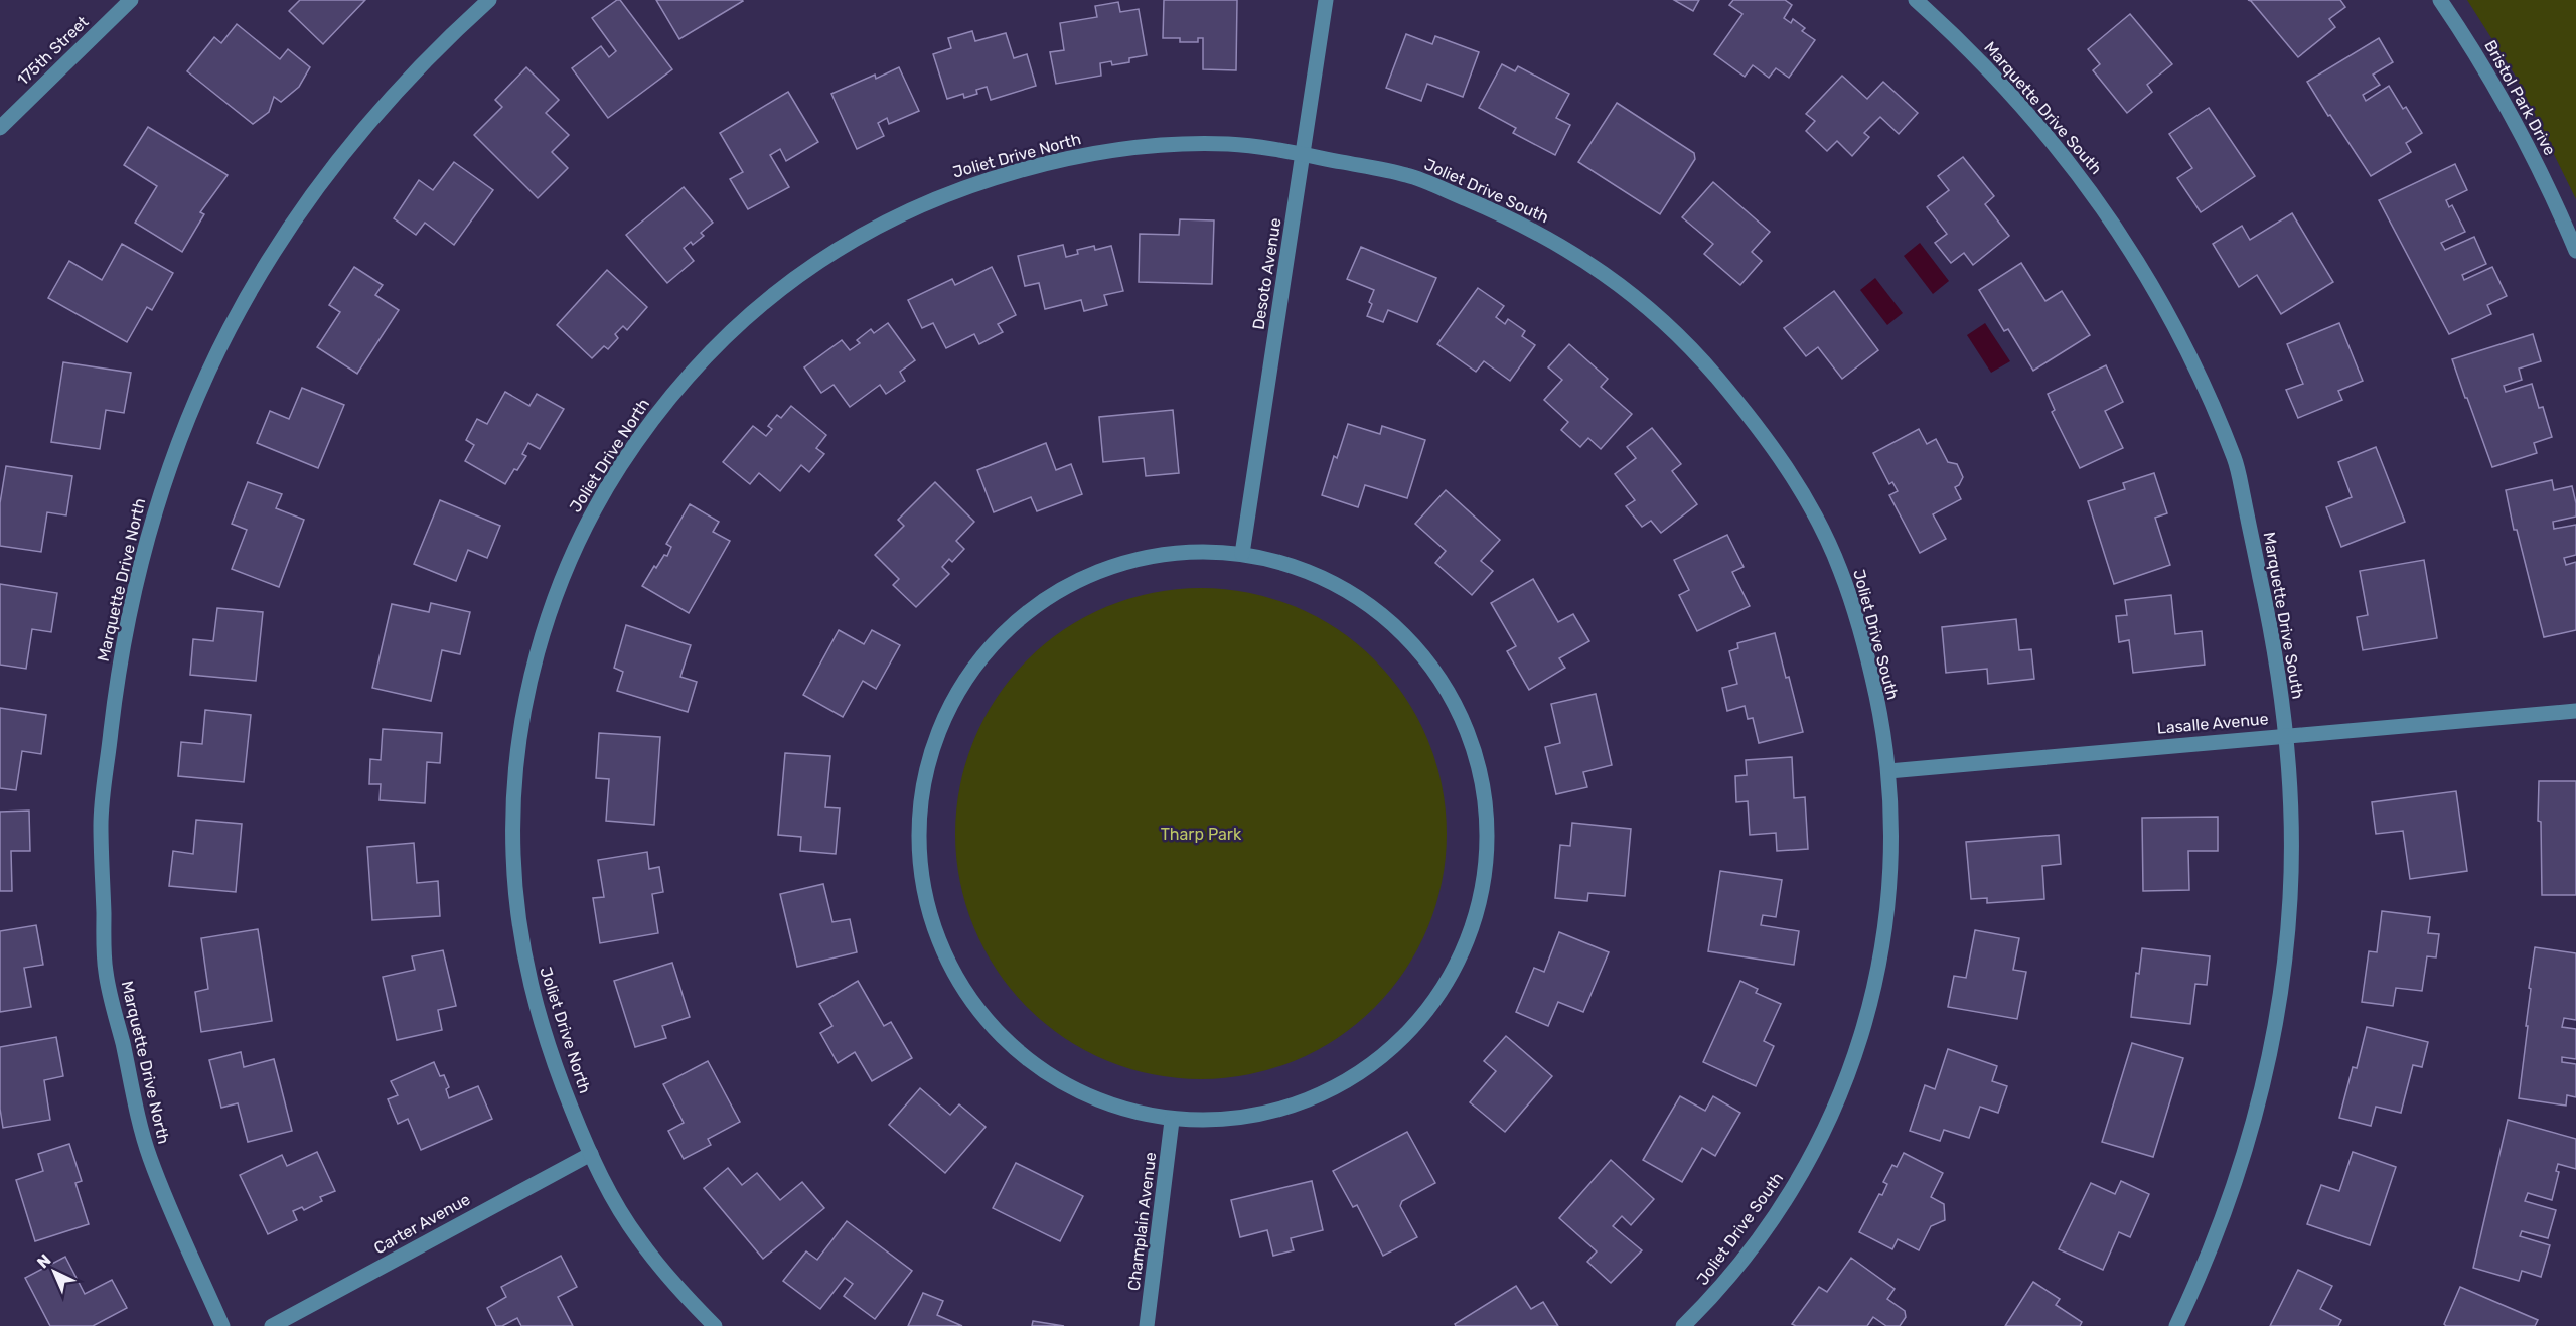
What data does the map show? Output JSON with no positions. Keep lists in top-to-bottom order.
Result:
{
  "streets": {
    "street": [
      "175th Street",
      "Bristol Park Drive",
      "Marquette Drive South",
      "Joliet Drive North",
      "Joliet Drive South",
      "Desoto Avenue",
      "Marquette Drive North",
      "Lasalle Avenue",
      "Champlain Avenue",
      "Carter Avenue"
    ]
  },
  "crossings": [
    ["Marquette Drive South", "Lasalle Avenue"],
    ["Joliet Drive North", "Joliet Drive South"],
    ["Joliet Drive North", "Desoto Avenue"],
    ["Joliet Drive North", "Carter Avenue"],
    ["Joliet Drive South", "Desoto Avenue"],
    ["Joliet Drive South", "Lasalle Avenue"]
  ],
  "parks": ["Tharp Park"],
  "north": "top left"
}
